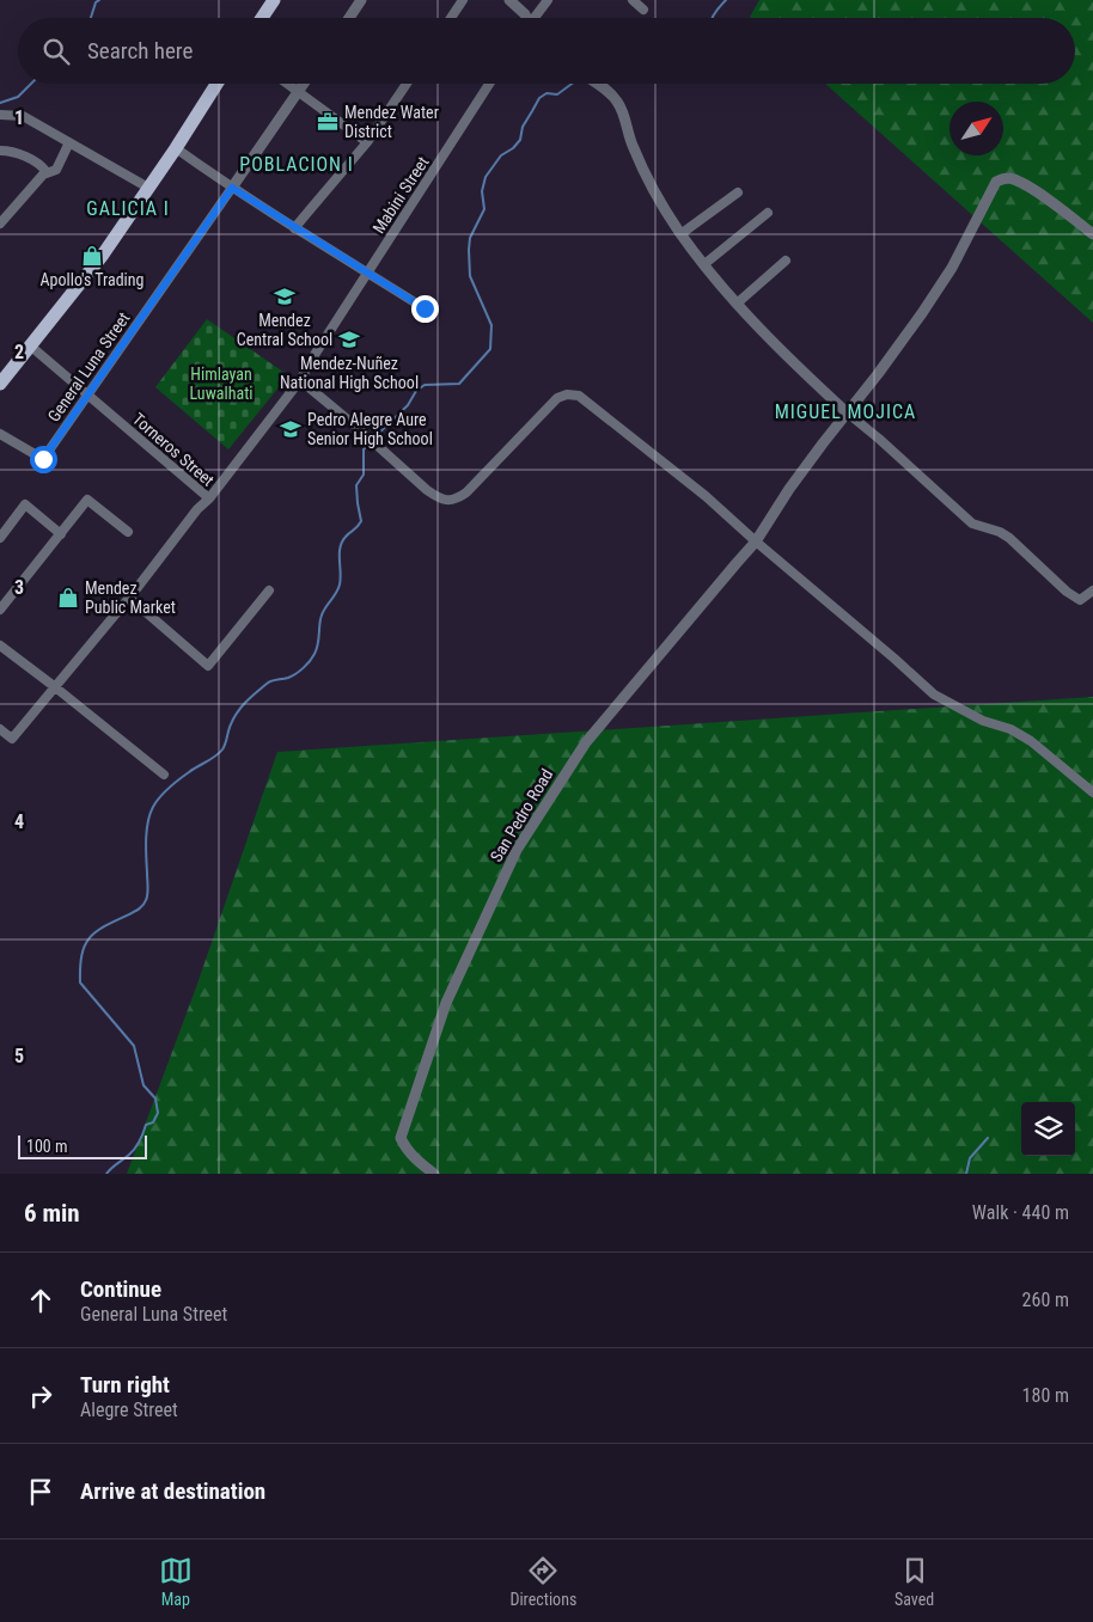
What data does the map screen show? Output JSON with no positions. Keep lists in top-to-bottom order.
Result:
{
  "streets": {
    "street": [
      "Mabini Street",
      "General Luna Street",
      "Torneros Street",
      "San Pedro Road"
    ]
  },
  "crossings": [
    ["Mabini Street", "Torneros Street"],
    ["General Luna Street", "Torneros Street"]
  ],
  "districts": ["POBLACION I", "GALICIA I", "MIGUEL MOJICA"],
  "parks": ["Himlayan Luwalhati"],
  "places": {
    "office": ["Mendez Water District"],
    "shop": ["Apollo's Trading", "Mendez Public Market"],
    "school or university": ["Mendez Central School", "Mendez-Nuñez National High School", "Pedro Alegre Aure Senior High School"]
  },
  "scale_bar": "100 m",
  "north": "top right",
  "page": {
    "search": "Search here",
    "scale": "100 m",
    "heading": ["6 min", "Walk · 440 m"],
    "list": [
      ["Continue", "General Luna Street", "260 m"],
      ["Turn right", "Alegre Street", "180 m"],
      "Arrive at destination"
    ],
    "nav": ["Map", "Directions", "Saved"]
  },
  "grid": {
    "rows": [
      "1",
      "2",
      "3",
      "4",
      "5"
    ]
  }
}
